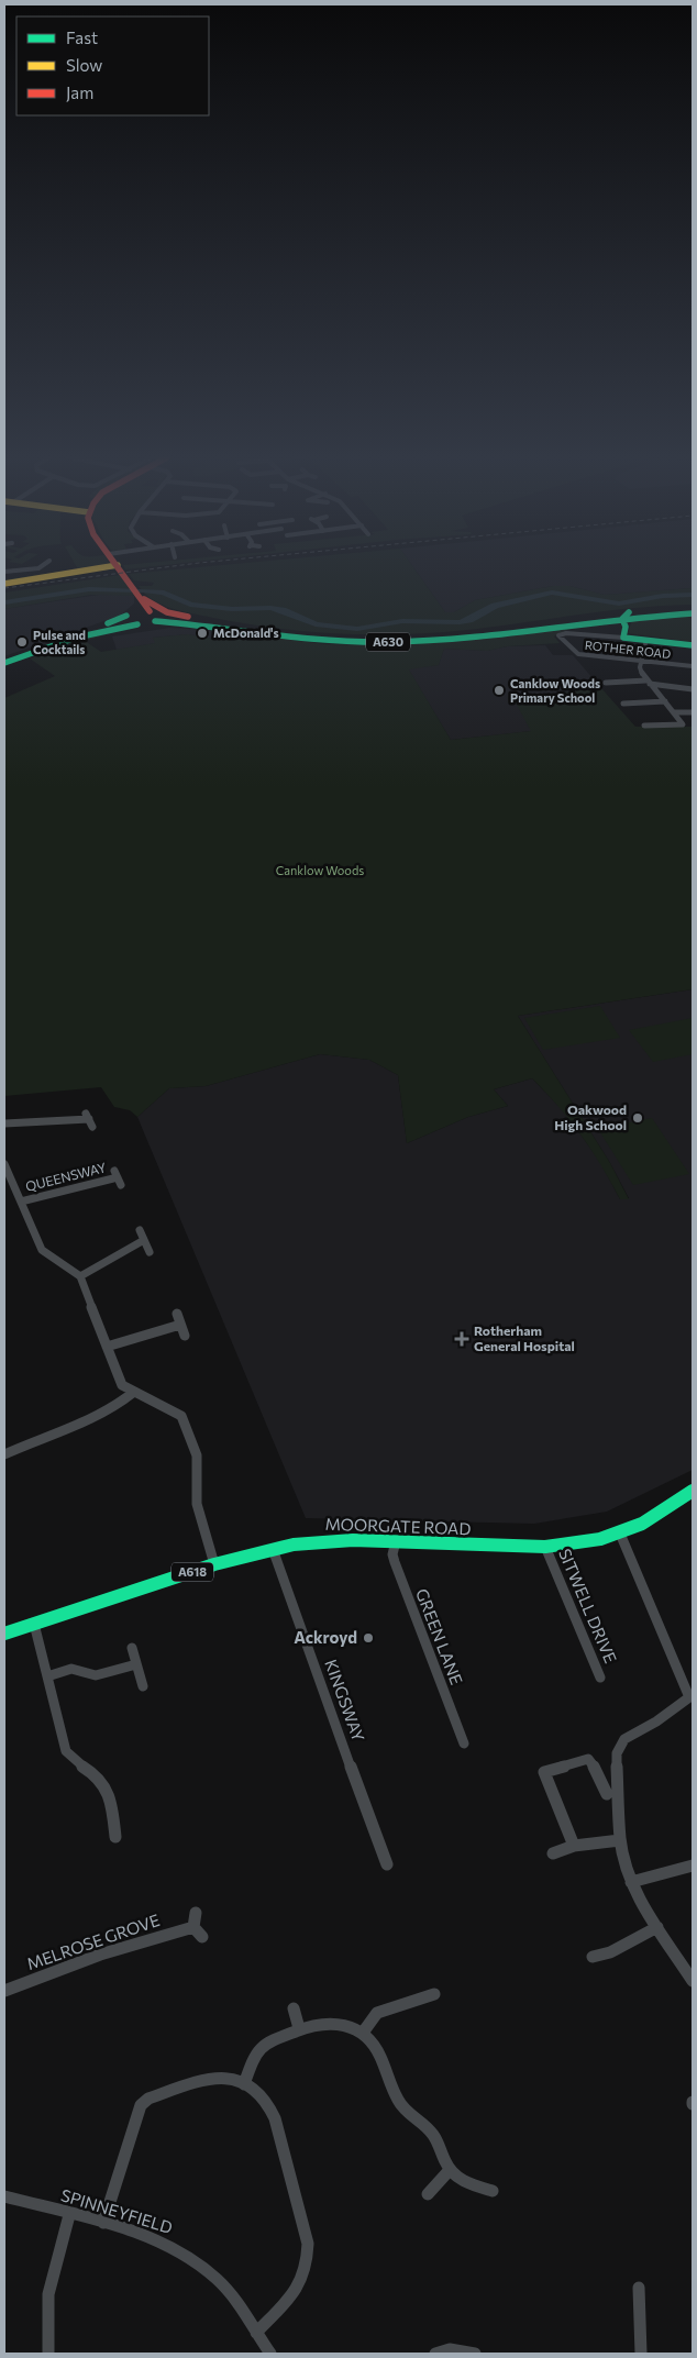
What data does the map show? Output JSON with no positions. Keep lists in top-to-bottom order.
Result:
{
  "streets": {
    "main road": ["A630", "MOORGATE ROAD", "A618"],
    "street": [
      "ROTHER ROAD",
      "QUEENSWAY",
      "SITWELL DRIVE",
      "GREEN LANE",
      "KINGSWAY",
      "MELROSE GROVE",
      "SPINNEYFIELD"
    ]
  },
  "crossings": [
    ["MOORGATE ROAD", "SITWELL DRIVE"],
    ["MOORGATE ROAD", "GREEN LANE"],
    ["MOORGATE ROAD", "KINGSWAY"]
  ],
  "parks": ["Canklow Woods"],
  "places": {
    "other": [
      "McDonald's",
      "Pulse and Cocktails",
      "Canklow Woods Primary School",
      "Oakwood High School",
      "Ackroyd"
    ],
    "health": ["Rotherham General Hospital"]
  },
  "legend": ["Fast", "Slow", "Jam"]
}
